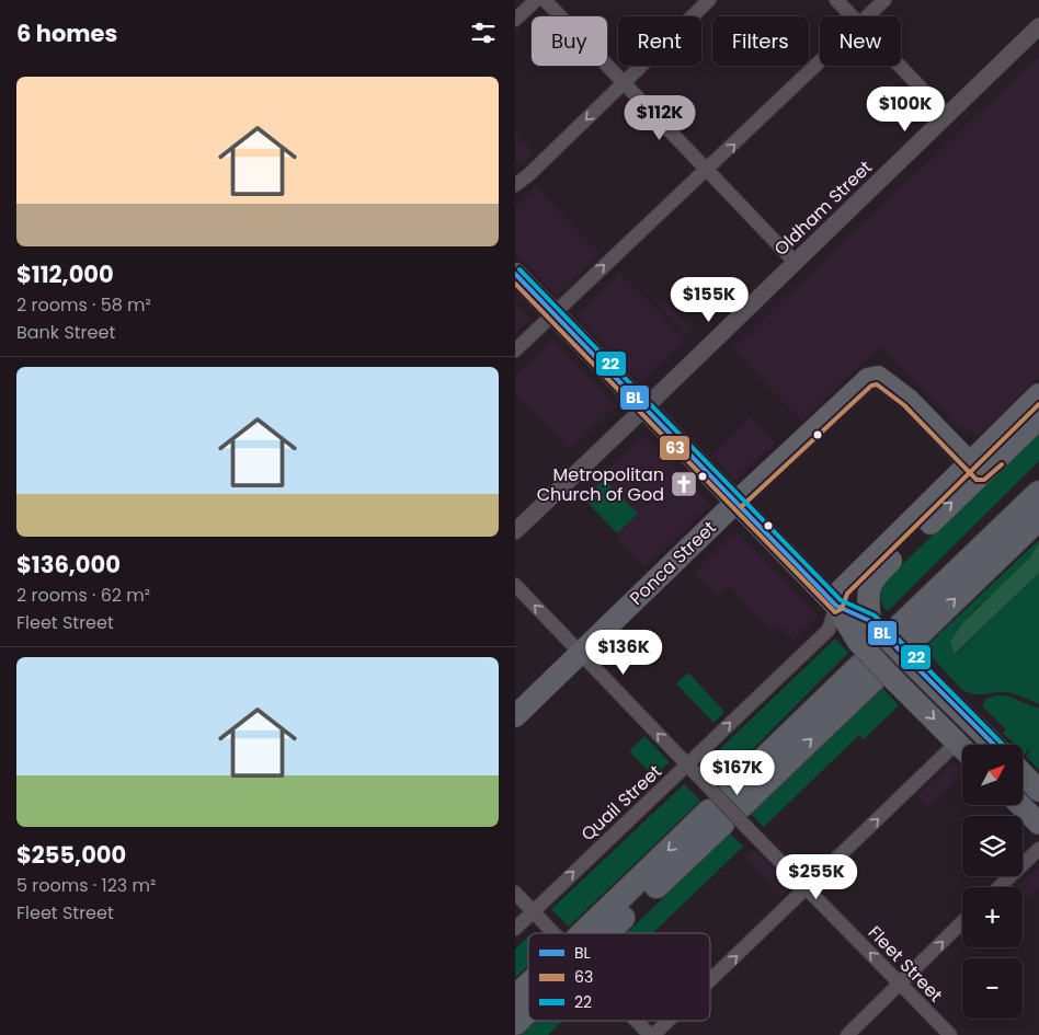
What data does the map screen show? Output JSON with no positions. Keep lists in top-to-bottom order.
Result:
{
  "streets": {
    "main road": ["Ponca Street"],
    "street": ["Oldham Street", "Quail Street", "Fleet Street"]
  },
  "crossings": [
    ["Ponca Street", "Fleet Street"],
    ["Quail Street", "Fleet Street"]
  ],
  "one_way": ["Quail Street", "Fleet Street"],
  "places": {
    "church": ["Metropolitan Church of God"]
  },
  "lines": ["transit line 22", "transit line BL", "transit line 63"],
  "legend": ["BL", "63", "22"],
  "north": "top right",
  "page": {
    "heading": "6 homes",
    "chip": [
      "Buy",
      "Rent",
      "Filters",
      "New"
    ],
    "list": [
      {
        "name": "$112,000",
        "note": "2 rooms · 58 m² · Bank Street"
      },
      {
        "name": "$136,000",
        "note": "2 rooms · 62 m² · Fleet Street"
      },
      {
        "name": "$255,000",
        "note": "5 rooms · 123 m² · Fleet Street"
      }
    ],
    "price": [
      "$100K",
      "$112K",
      "$155K",
      "$136K",
      "$167K",
      "$255K"
    ],
    "map_buttons": ["+", "−"]
  }
}
